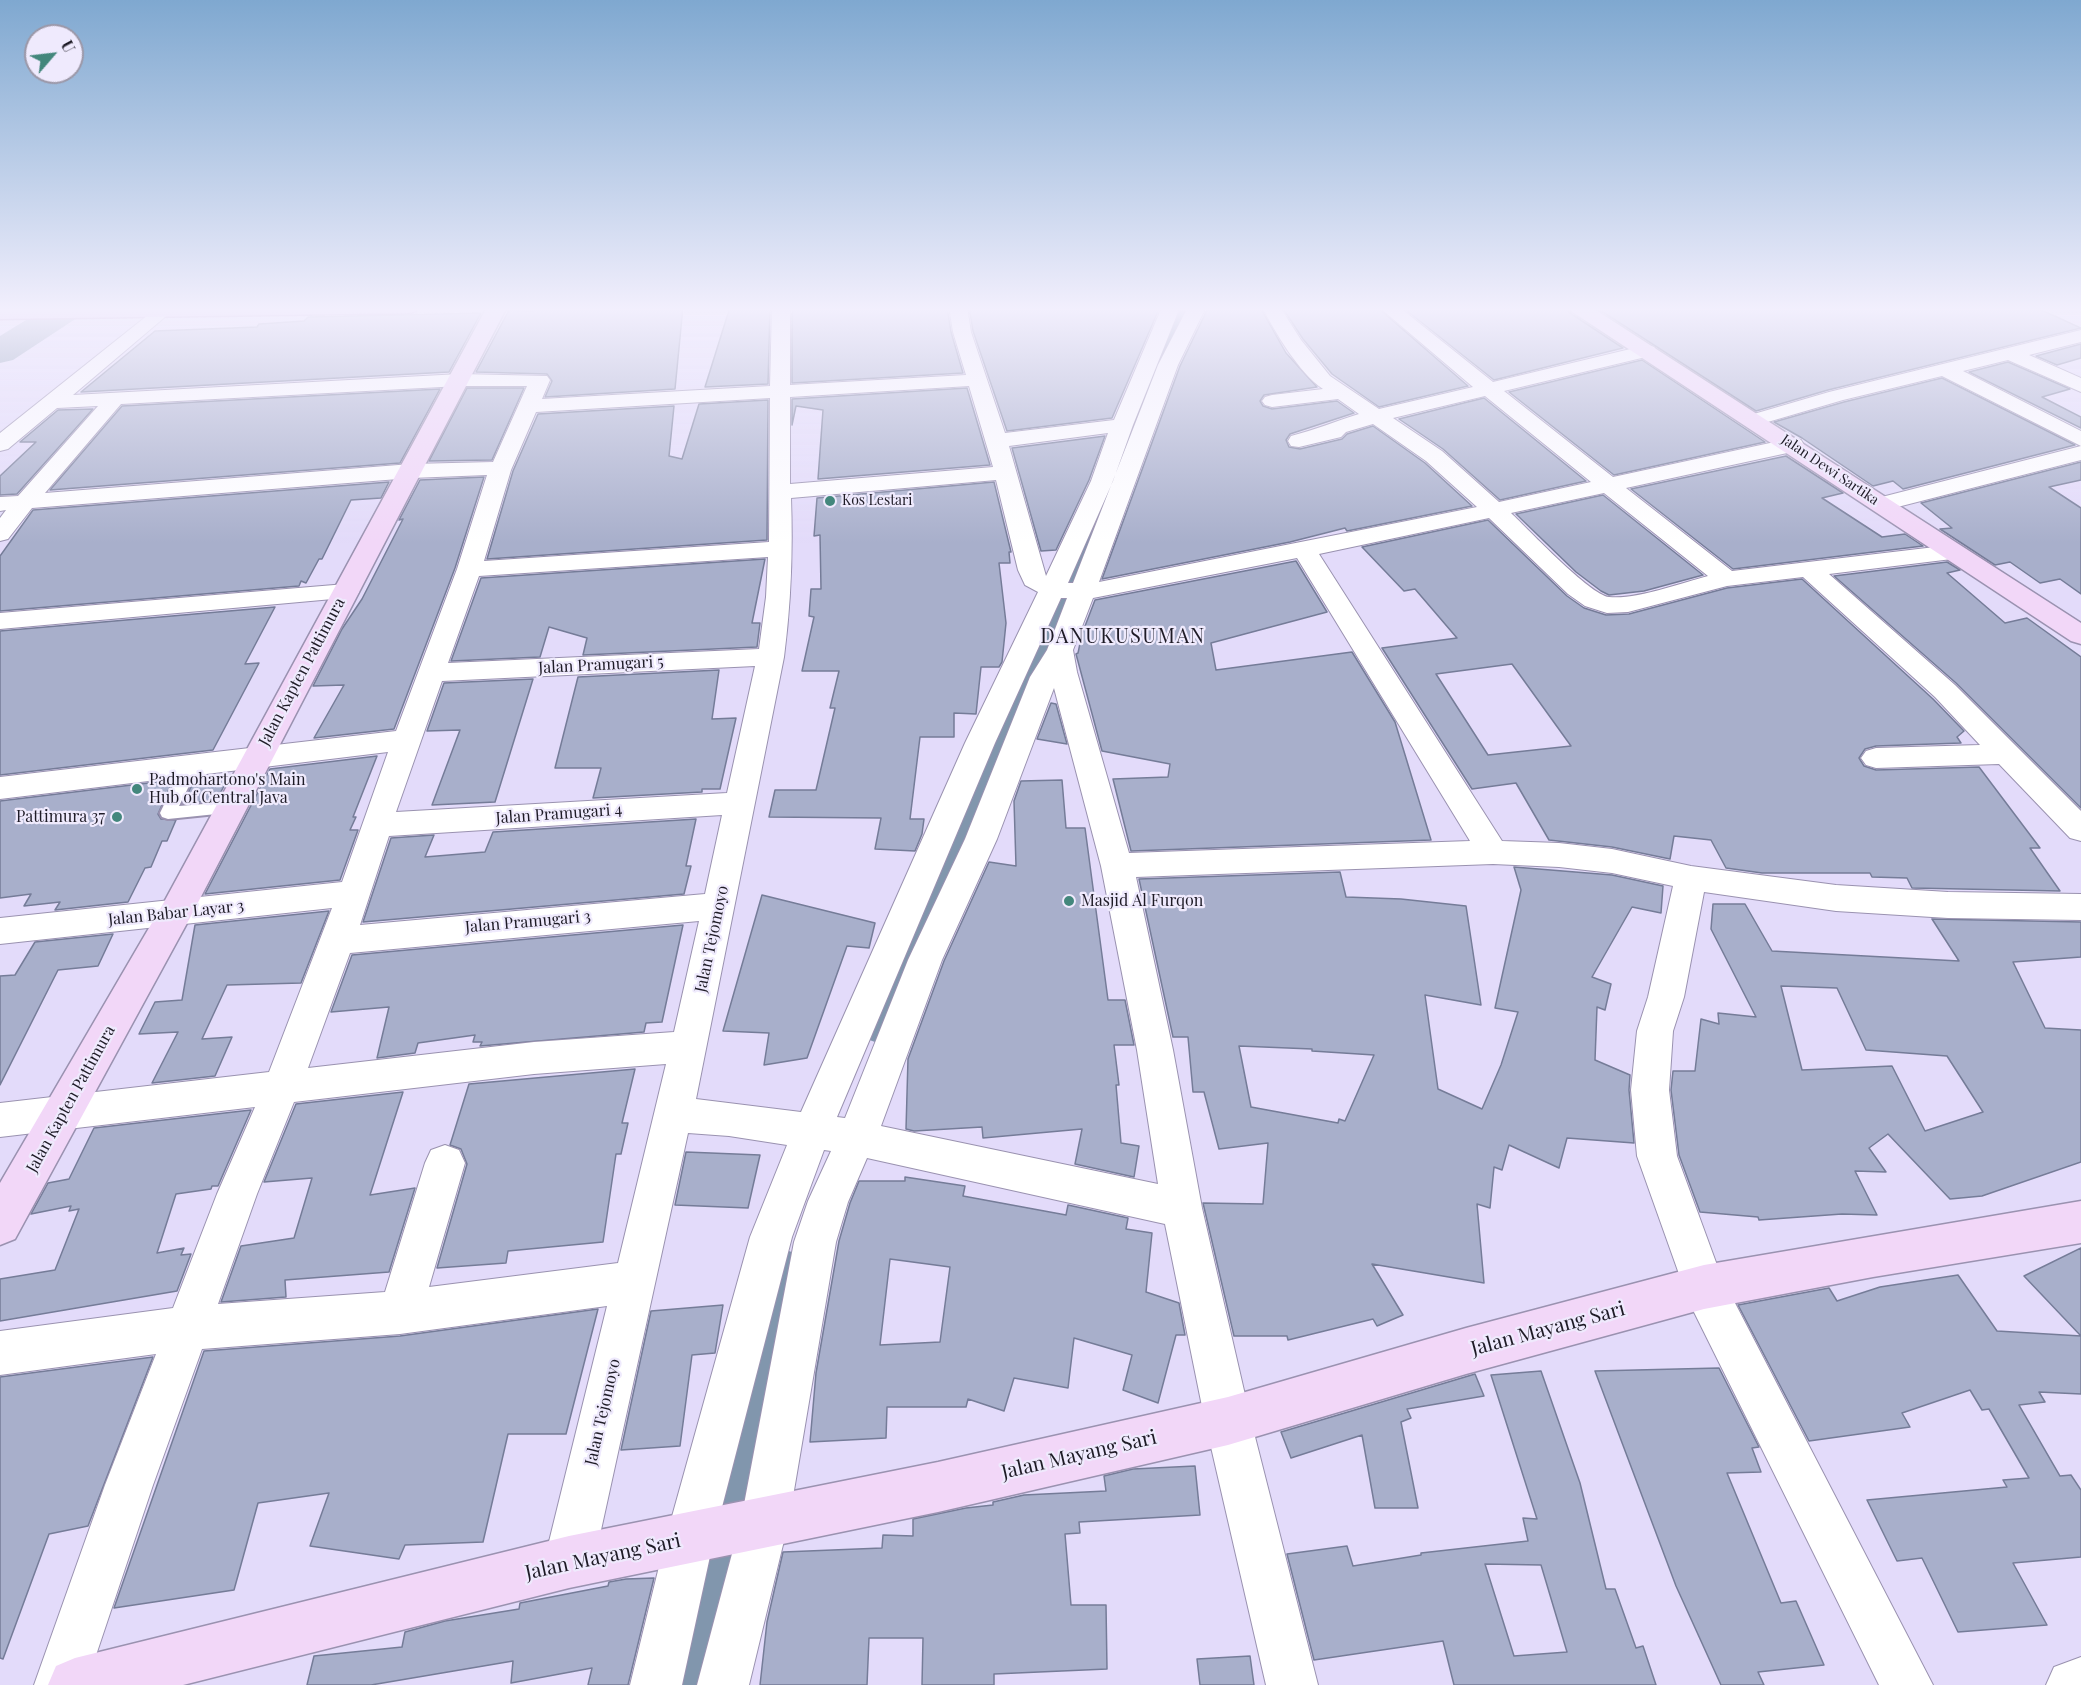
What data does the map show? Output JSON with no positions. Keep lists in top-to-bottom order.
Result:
{
  "streets": {
    "main road": ["Jalan Dewi Sartika", "Jalan Kapten Pattimura", "Jalan Mayang Sari"],
    "street": [
      "Jalan Pramugari 5",
      "Jalan Pramugari 4",
      "Jalan Babar Layar 3",
      "Jalan Pramugari 3",
      "Jalan Tejomoyo"
    ]
  },
  "crossings": [
    ["Jalan Pramugari 5", "Jalan Tejomoyo"],
    ["Jalan Kapten Pattimura", "Jalan Babar Layar 3"],
    ["Jalan Pramugari 4", "Jalan Tejomoyo"],
    ["Jalan Pramugari 3", "Jalan Tejomoyo"],
    ["Jalan Tejomoyo", "Jalan Mayang Sari"]
  ],
  "districts": ["DANUKUSUMAN"],
  "places": [
    "Kos Lestari",
    "Padmohartono's Main Hub of Central Java",
    "Pattimura 37",
    "Masjid Al Furqon"
  ],
  "north": "top right"
}
